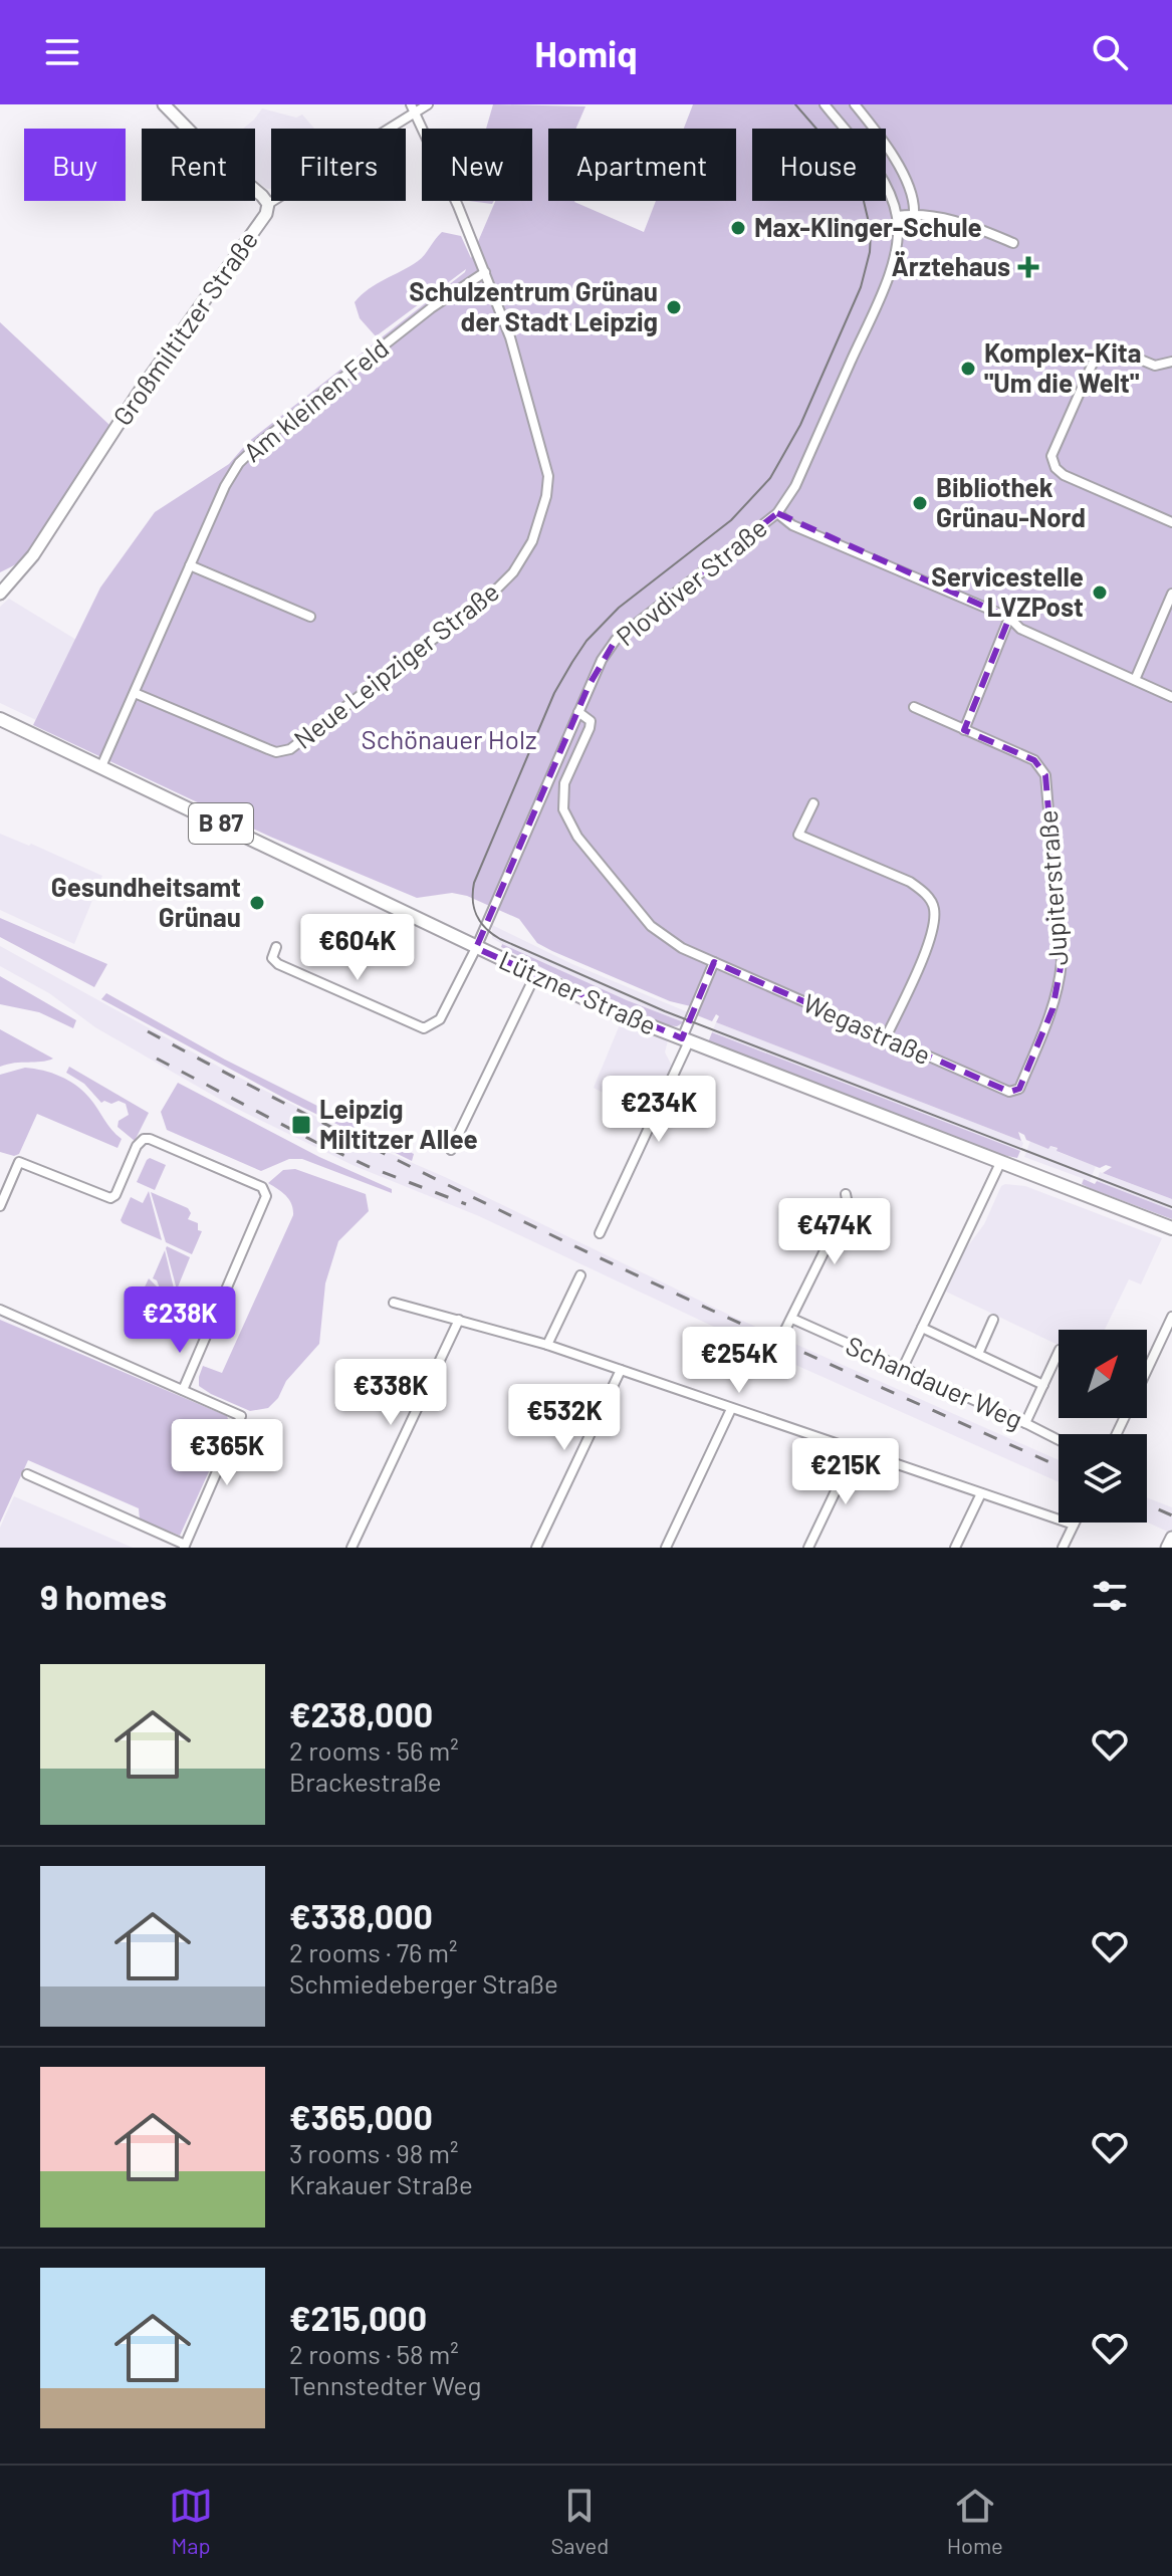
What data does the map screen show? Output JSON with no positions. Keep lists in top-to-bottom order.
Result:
{
  "streets": {
    "main road": ["B 87", "Lützner Straße"],
    "street": [
      "Großmiltitzer Straße",
      "Am kleinen Feld",
      "Plovdiver Straße",
      "Neue Leipziger Straße",
      "Jupiterstraße",
      "Wegastraße",
      "Schandauer Weg"
    ]
  },
  "crossings": [
    ["Großmiltitzer Straße", "Neue Leipziger Straße"],
    ["Am kleinen Feld", "Neue Leipziger Straße"],
    ["Am kleinen Feld", "Lützner Straße"],
    ["Plovdiver Straße", "Lützner Straße"],
    ["Plovdiver Straße", "Wegastraße"],
    ["Jupiterstraße", "Wegastraße"]
  ],
  "parks": ["Schönauer Holz"],
  "places": {
    "other": [
      "Max-Klinger-Schule",
      "Schulzentrum Grünau der Stadt Leipzig",
      "Komplex-Kita \"Um die Welt\"",
      "Bibliothek Grünau-Nord",
      "Servicestelle LVZPost",
      "Gesundheitsamt Grünau"
    ],
    "health": ["Ärztehaus"],
    "transit": ["Leipzig Miltitzer Allee"]
  },
  "north": "top right",
  "page": {
    "header": "Homiq",
    "chip": [
      "Buy",
      "Rent",
      "Filters",
      "New",
      "Apartment",
      "House"
    ],
    "price": [
      "€604K",
      "€234K",
      "€474K",
      "€238K",
      "€254K",
      "€338K",
      "€532K",
      "€365K",
      "€215K"
    ],
    "heading": "9 homes",
    "list": [
      {
        "name": "€238,000",
        "note": "2 rooms · 56 m² · Brackestraße"
      },
      {
        "name": "€338,000",
        "note": "2 rooms · 76 m² · Schmiedeberger Straße"
      },
      {
        "name": "€365,000",
        "note": "3 rooms · 98 m² · Krakauer Straße"
      },
      {
        "name": "€215,000",
        "note": "2 rooms · 58 m² · Tennstedter Weg"
      }
    ],
    "tabs": ["Map", "Saved", "Home"]
  }
}
